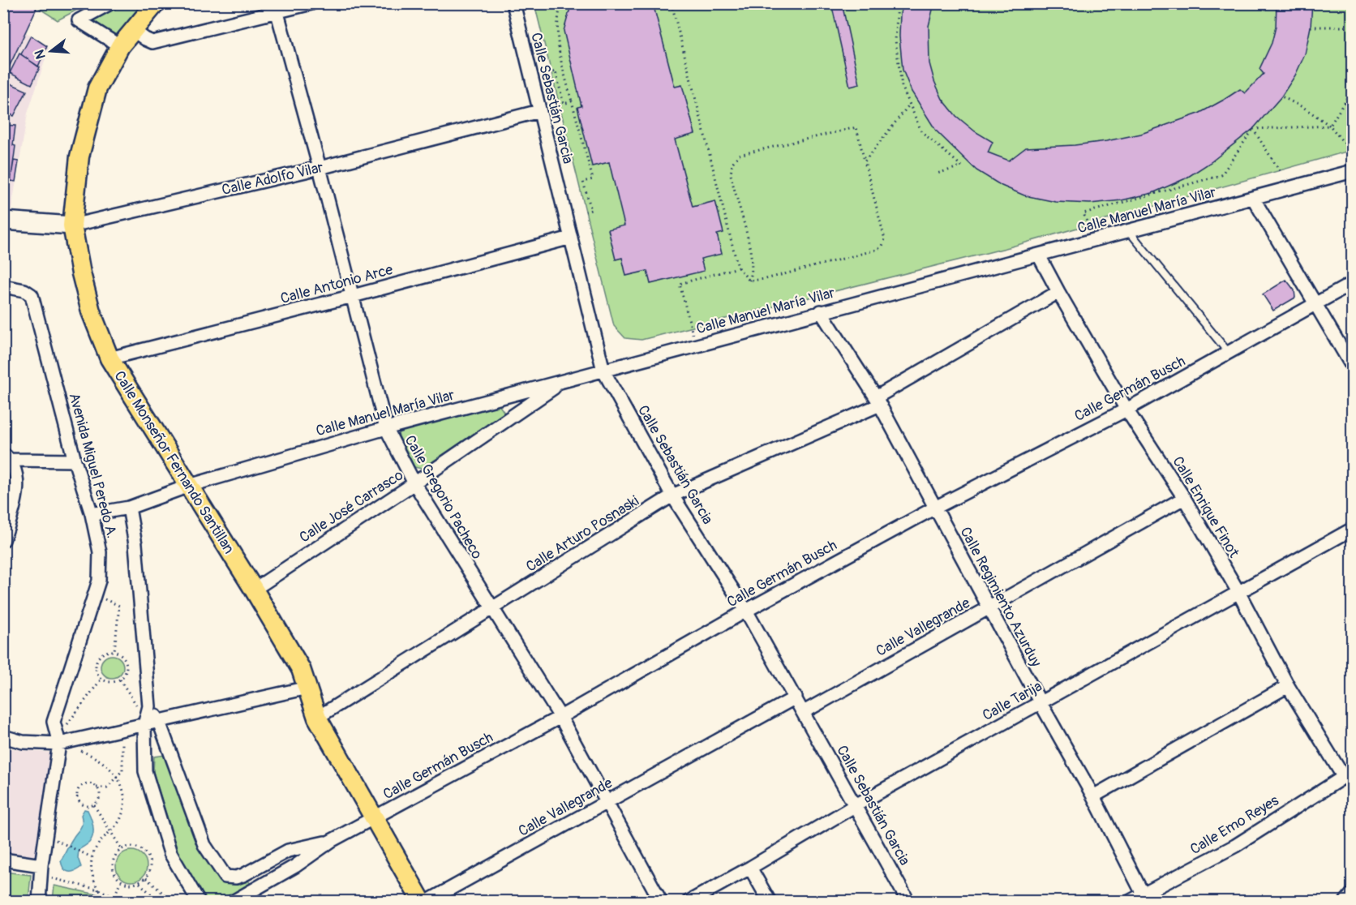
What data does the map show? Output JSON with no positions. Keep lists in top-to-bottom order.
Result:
{
  "streets": {
    "main road": ["Calle Adolfo Vilar", "Calle Monseñor Fernando Santillan"],
    "street": [
      "Calle Sebastián Garcia",
      "Calle Manuel María Vilar",
      "Calle Antonio Arce",
      "Calle Germán Busch",
      "Avenida Miguel Peredo A.",
      "Calle Gregorio Pacheco",
      "Calle José Carrasco",
      "Calle Enrique Finot",
      "Calle Arturo Posnaski",
      "Calle Regimiento Azurduy",
      "Calle Vallegrande",
      "Calle Tarija",
      "Calle Emo Reyes"
    ]
  },
  "crossings": [
    ["Calle Sebastián Garcia", "Calle Adolfo Vilar"],
    ["Calle Sebastián Garcia", "Calle Manuel María Vilar"],
    ["Calle Sebastián Garcia", "Calle Antonio Arce"],
    ["Calle Sebastián Garcia", "Calle Germán Busch"],
    ["Calle Sebastián Garcia", "Calle Arturo Posnaski"],
    ["Calle Sebastián Garcia", "Calle Vallegrande"],
    ["Calle Sebastián Garcia", "Calle Tarija"],
    ["Calle Adolfo Vilar", "Calle Monseñor Fernando Santillan"],
    ["Calle Adolfo Vilar", "Calle Gregorio Pacheco"],
    ["Calle Manuel María Vilar", "Calle Monseñor Fernando Santillan"],
    ["Calle Manuel María Vilar", "Avenida Miguel Peredo A."],
    ["Calle Manuel María Vilar", "Calle Gregorio Pacheco"],
    ["Calle Manuel María Vilar", "Calle José Carrasco"],
    ["Calle Manuel María Vilar", "Calle Enrique Finot"],
    ["Calle Manuel María Vilar", "Calle Regimiento Azurduy"],
    ["Calle Antonio Arce", "Calle Monseñor Fernando Santillan"],
    ["Calle Antonio Arce", "Calle Gregorio Pacheco"],
    ["Calle Germán Busch", "Calle Monseñor Fernando Santillan"],
    ["Calle Germán Busch", "Calle Gregorio Pacheco"],
    ["Calle Germán Busch", "Calle Enrique Finot"],
    ["Calle Germán Busch", "Calle Regimiento Azurduy"],
    ["Calle Monseñor Fernando Santillan", "Calle José Carrasco"],
    ["Calle Monseñor Fernando Santillan", "Calle Arturo Posnaski"],
    ["Calle Gregorio Pacheco", "Calle José Carrasco"],
    ["Calle Gregorio Pacheco", "Calle Arturo Posnaski"],
    ["Calle Gregorio Pacheco", "Calle Vallegrande"],
    ["Calle Enrique Finot", "Calle Arturo Posnaski"],
    ["Calle Enrique Finot", "Calle Vallegrande"],
    ["Calle Enrique Finot", "Calle Tarija"],
    ["Calle Enrique Finot", "Calle Emo Reyes"],
    ["Calle Arturo Posnaski", "Calle Regimiento Azurduy"],
    ["Calle Regimiento Azurduy", "Calle Vallegrande"],
    ["Calle Regimiento Azurduy", "Calle Tarija"],
    ["Calle Regimiento Azurduy", "Calle Emo Reyes"]
  ],
  "north": "left"
}
